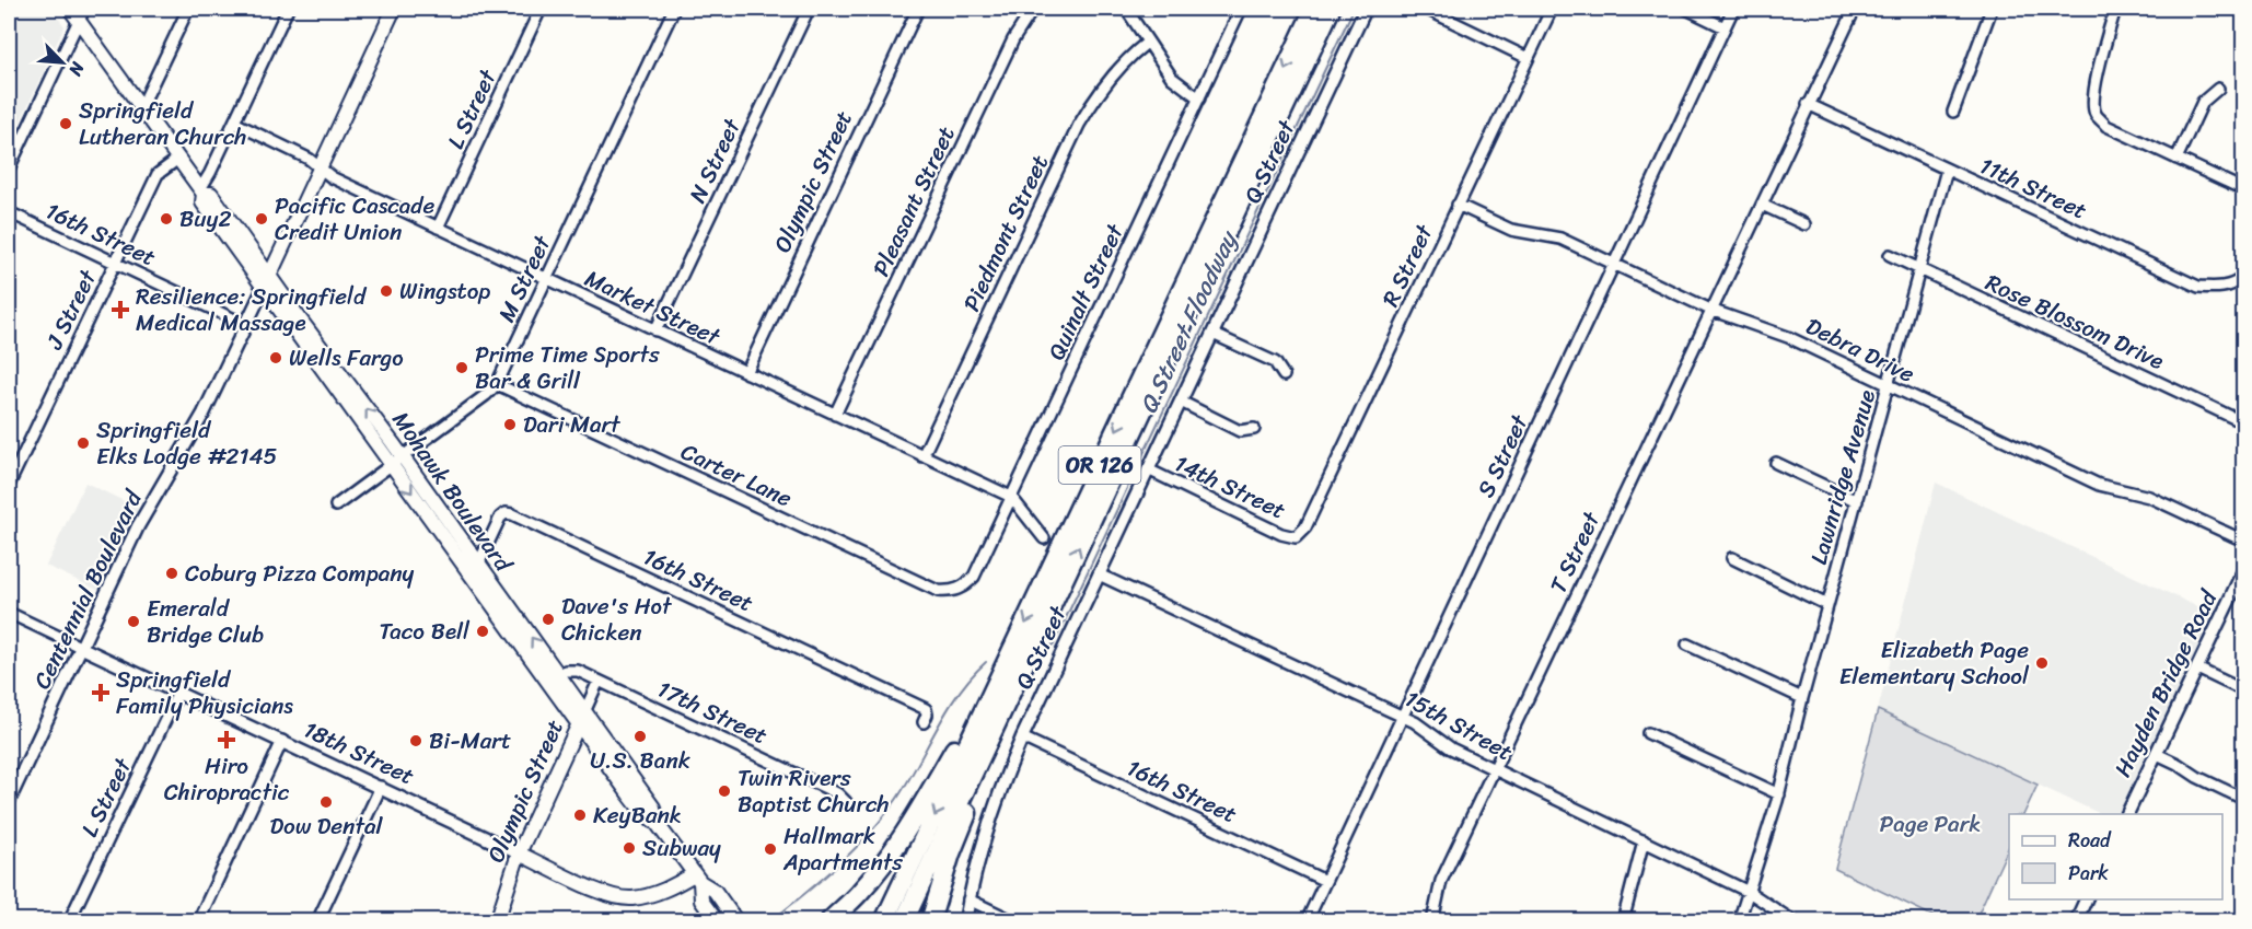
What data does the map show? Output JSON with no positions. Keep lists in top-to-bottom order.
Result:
{
  "streets": {
    "highway": ["OR 126"],
    "main road": [
      "Olympic Street",
      "Mohawk Boulevard",
      "Centennial Boulevard",
      "18th Street"
    ],
    "street": [
      "L Street",
      "N Street",
      "Q Street",
      "11th Street",
      "Pleasant Street",
      "Piedmont Street",
      "16th Street",
      "R Street",
      "M Street",
      "Quinalt Street",
      "Market Street",
      "J Street",
      "Rose Blossom Drive",
      "Debra Drive",
      "S Street",
      "Carter Lane",
      "Lawnridge Avenue",
      "14th Street",
      "T Street",
      "Hayden Bridge Road",
      "17th Street",
      "15th Street"
    ]
  },
  "crossings": [
    ["L Street", "Market Street"],
    ["L Street", "18th Street"],
    ["N Street", "Market Street"],
    ["Q Street", "16th Street"],
    ["Q Street", "14th Street"],
    ["Q Street", "15th Street"],
    ["Olympic Street", "Market Street"],
    ["Olympic Street", "Mohawk Boulevard"],
    ["Olympic Street", "17th Street"],
    ["Olympic Street", "18th Street"],
    ["11th Street", "Lawnridge Avenue"],
    ["11th Street", "T Street"],
    ["Pleasant Street", "Market Street"],
    ["Piedmont Street", "Market Street"],
    ["16th Street", "J Street"],
    ["16th Street", "S Street"],
    ["16th Street", "Mohawk Boulevard"],
    ["16th Street", "Centennial Boulevard"],
    ["R Street", "Debra Drive"],
    ["R Street", "14th Street"],
    ["M Street", "Market Street"],
    ["M Street", "Carter Lane"],
    ["M Street", "Mohawk Boulevard"],
    ["Quinalt Street", "Market Street"],
    ["Quinalt Street", "Carter Lane"],
    ["Market Street", "Centennial Boulevard"],
    ["J Street", "Mohawk Boulevard"],
    ["Rose Blossom Drive", "Lawnridge Avenue"],
    ["Debra Drive", "S Street"],
    ["Debra Drive", "Lawnridge Avenue"],
    ["Debra Drive", "T Street"],
    ["S Street", "15th Street"],
    ["Lawnridge Avenue", "15th Street"],
    ["Mohawk Boulevard", "Centennial Boulevard"],
    ["Mohawk Boulevard", "17th Street"],
    ["Mohawk Boulevard", "18th Street"],
    ["T Street", "15th Street"],
    ["Centennial Boulevard", "18th Street"]
  ],
  "water": ["Q Street Floodway"],
  "parks": ["Page Park"],
  "places": {
    "other": [
      "Springfield Lutheran Church",
      "Buy2",
      "Pacific Cascade Credit Union",
      "Wingstop",
      "Wells Fargo",
      "Prime Time Sports Bar & Grill",
      "Dari Mart",
      "Springfield Elks Lodge #2145",
      "Coburg Pizza Company",
      "Dave's Hot Chicken",
      "Emerald Bridge Club",
      "Taco Bell",
      "Elizabeth Page Elementary School",
      "U.S. Bank",
      "Bi-Mart",
      "Twin Rivers Baptist Church",
      "Dow Dental",
      "KeyBank",
      "Subway",
      "Hallmark Apartments"
    ],
    "health": ["Resilience: Springfield Medical Massage", "Springfield Family Physicians", "Hiro Chiropractic"]
  },
  "legend": ["Road", "Park"],
  "north": "bottom right"
}
